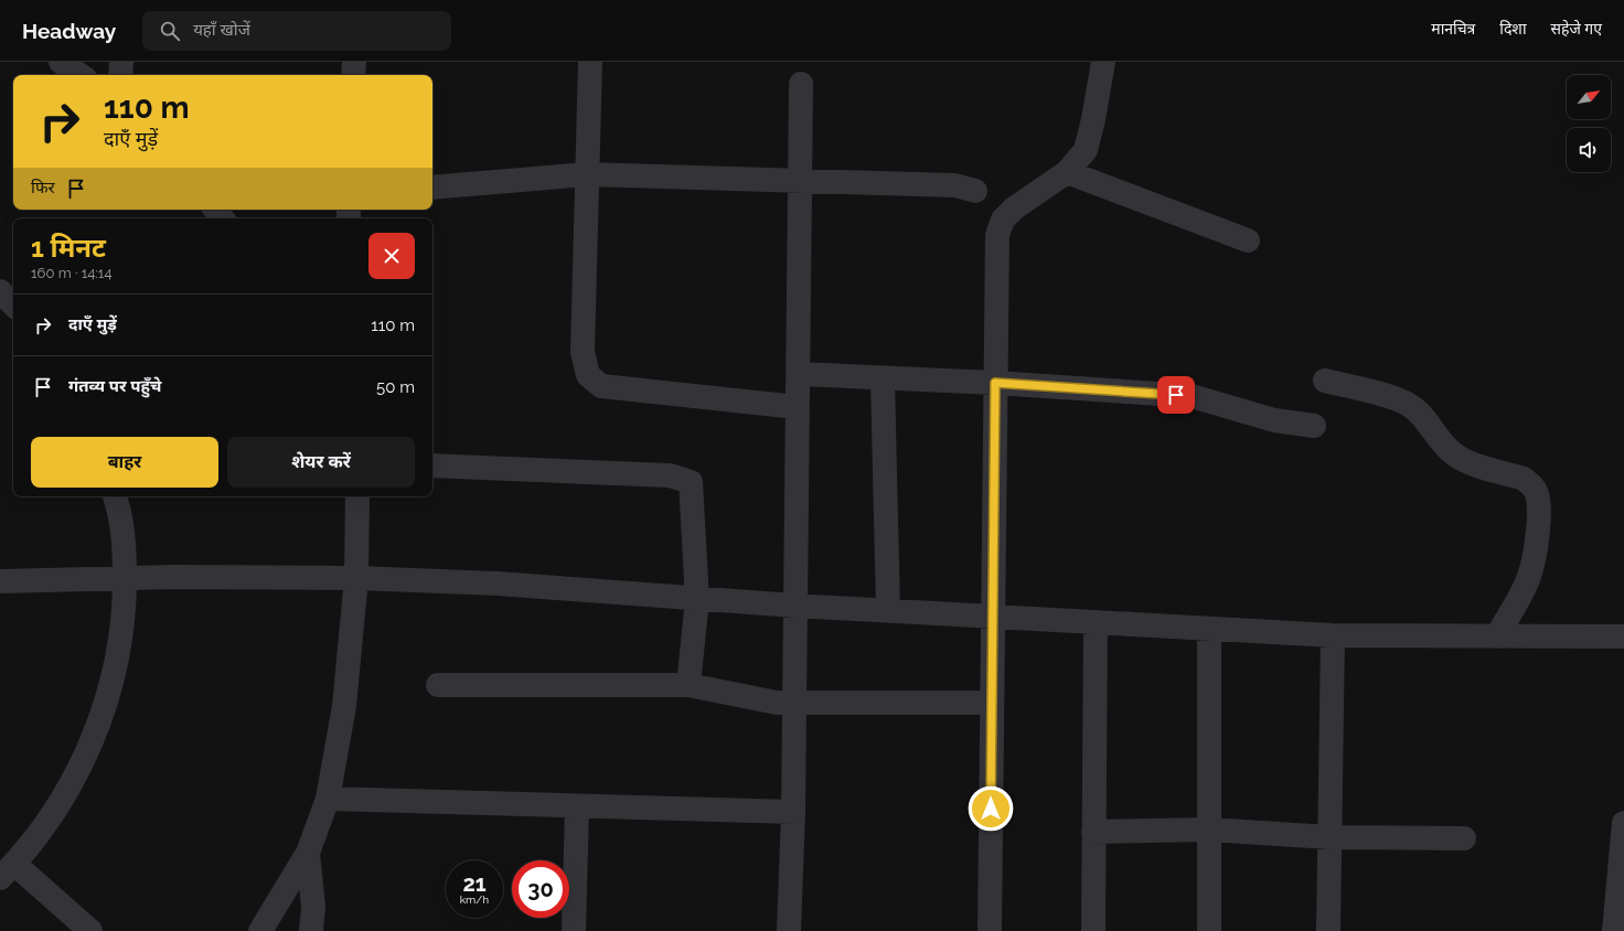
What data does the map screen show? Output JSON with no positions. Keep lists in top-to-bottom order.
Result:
{
  "north": "top right",
  "page": {
    "header": "Headway",
    "search": "यहाँ खोजें",
    "nav": ["मानचित्र", "दिशा", "सहेजे गए"],
    "turn": ["110 m", "दाएँ मुड़ें"],
    "then": "फिर",
    "heading": ["1 मिनट", "160 m · 14:14"],
    "list": [
      {
        "name": "दाएँ मुड़ें",
        "value": "110 m"
      },
      {
        "name": "गंतव्य पर पहुँचे",
        "value": "50 m"
      }
    ],
    "buttons": ["बाहर", "शेयर करें"],
    "speed": "21 km/h",
    "limit": "30"
  }
}
